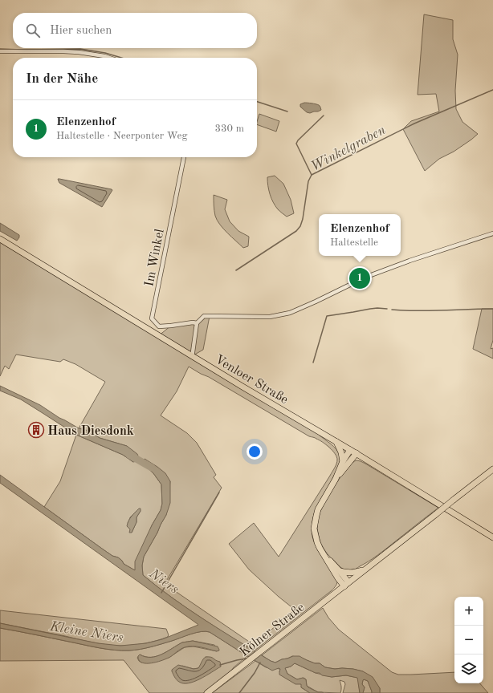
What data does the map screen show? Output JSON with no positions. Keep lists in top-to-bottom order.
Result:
{
  "streets": {
    "main road": ["Venloer Straße", "Kölner Straße"],
    "street": ["Im Winkel"]
  },
  "water": ["Winkelgraben", "Niers", "Kleine Niers"],
  "places": {
    "building": ["Haus Diesdonk"]
  },
  "page": {
    "search": "Hier suchen",
    "heading": "In der Nähe",
    "list": [
      {
        "mark": "1",
        "name": "Elenzenhof",
        "note": "Haltestelle · Neerponter Weg",
        "value": "330 m"
      }
    ],
    "popup": ["Elenzenhof", "Haltestelle"],
    "pins": "1",
    "map_buttons": ["+", "−"]
  }
}
